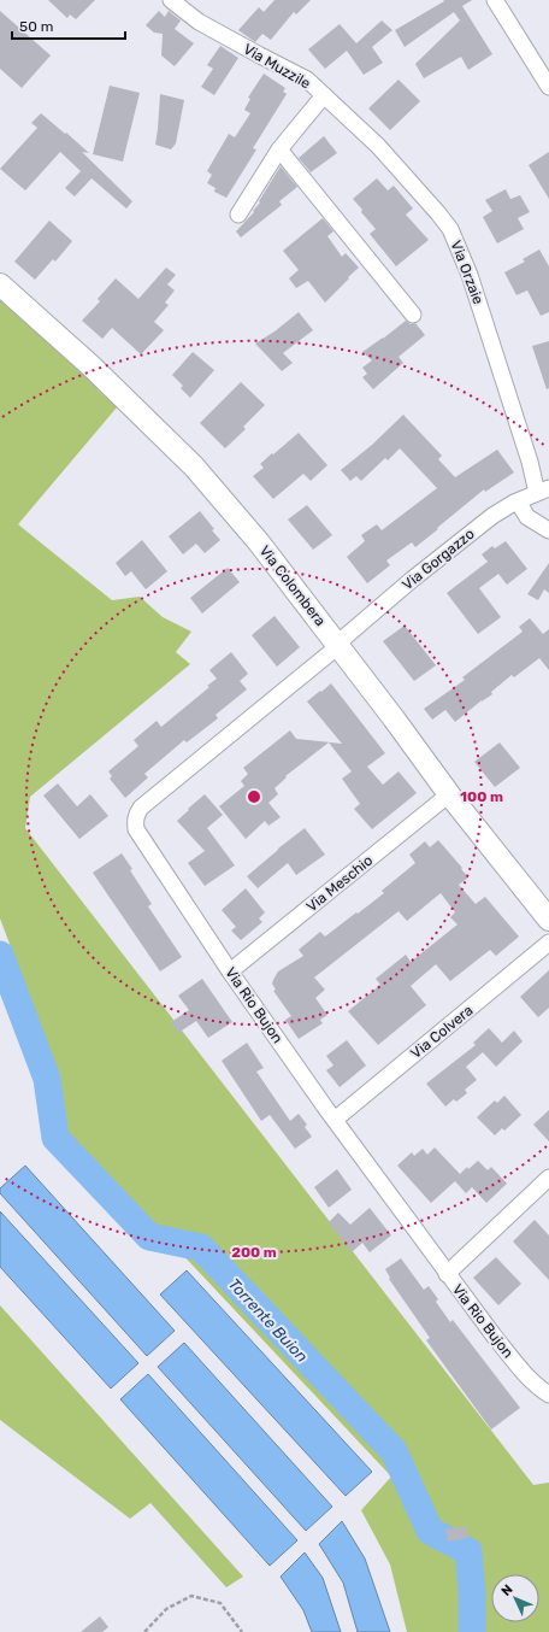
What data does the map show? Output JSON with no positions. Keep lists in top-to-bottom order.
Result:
{
  "streets": {
    "street": [
      "Via Muzzile",
      "Via Orzaie",
      "Via Gorgazzo",
      "Via Colombera",
      "Via Meschio",
      "Via Rio Bujon",
      "Via Colvera"
    ]
  },
  "crossings": [
    ["Via Muzzile", "Via Orzaie"],
    ["Via Orzaie", "Via Gorgazzo"],
    ["Via Gorgazzo", "Via Colombera"],
    ["Via Gorgazzo", "Via Rio Bujon"],
    ["Via Colombera", "Via Meschio"],
    ["Via Colombera", "Via Rio Bujon"],
    ["Via Meschio", "Via Rio Bujon"],
    ["Via Rio Bujon", "Via Colvera"]
  ],
  "water": ["Torrente Buion"],
  "scale_bar": "50 m",
  "north": "top left",
  "rings": ["100 m", "200 m"]
}
